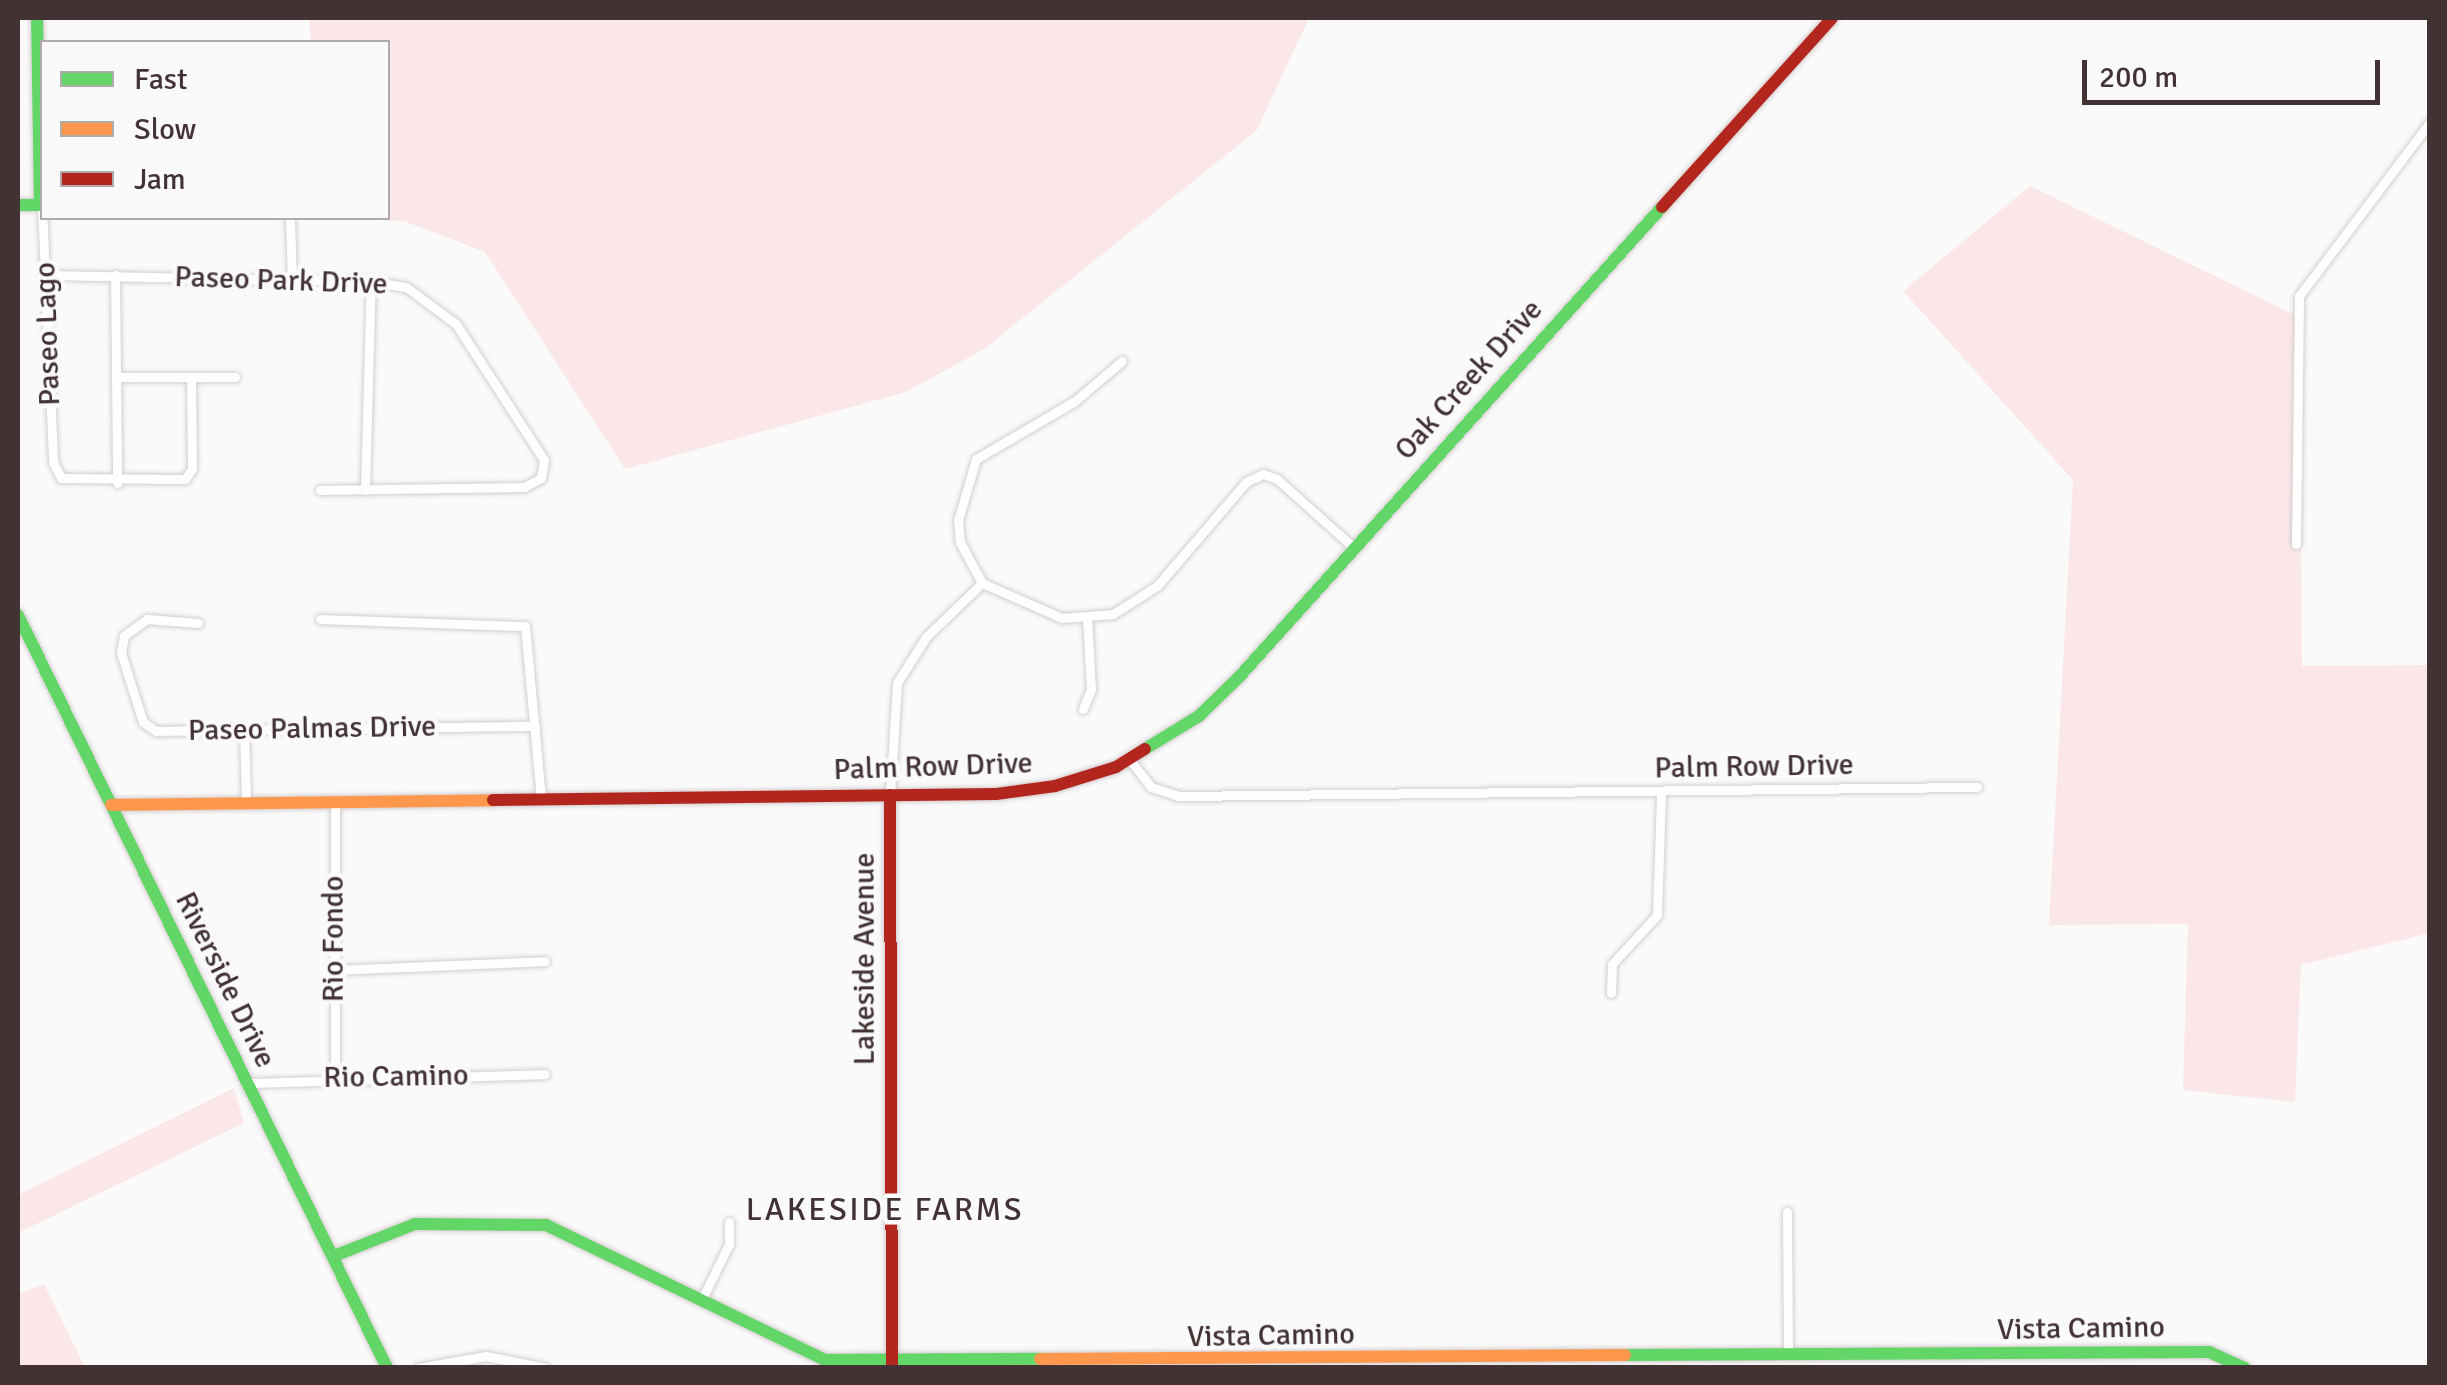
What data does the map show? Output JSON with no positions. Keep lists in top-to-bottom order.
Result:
{
  "streets": {
    "street": [
      "Paseo Park Drive",
      "Paseo Lago",
      "Oak Creek Drive",
      "Paseo Palmas Drive",
      "Palm Row Drive",
      "Rio Fondo",
      "Lakeside Avenue",
      "Riverside Drive",
      "Rio Camino",
      "Vista Camino"
    ]
  },
  "crossings": [
    ["Paseo Park Drive", "Paseo Lago"],
    ["Oak Creek Drive", "Palm Row Drive"],
    ["Palm Row Drive", "Rio Fondo"],
    ["Palm Row Drive", "Lakeside Avenue"],
    ["Palm Row Drive", "Riverside Drive"],
    ["Rio Fondo", "Rio Camino"],
    ["Lakeside Avenue", "Vista Camino"],
    ["Riverside Drive", "Rio Camino"],
    ["Riverside Drive", "Vista Camino"]
  ],
  "districts": ["LAKESIDE FARMS"],
  "legend": ["Fast", "Slow", "Jam"],
  "scale_bar": "200 m"
}
